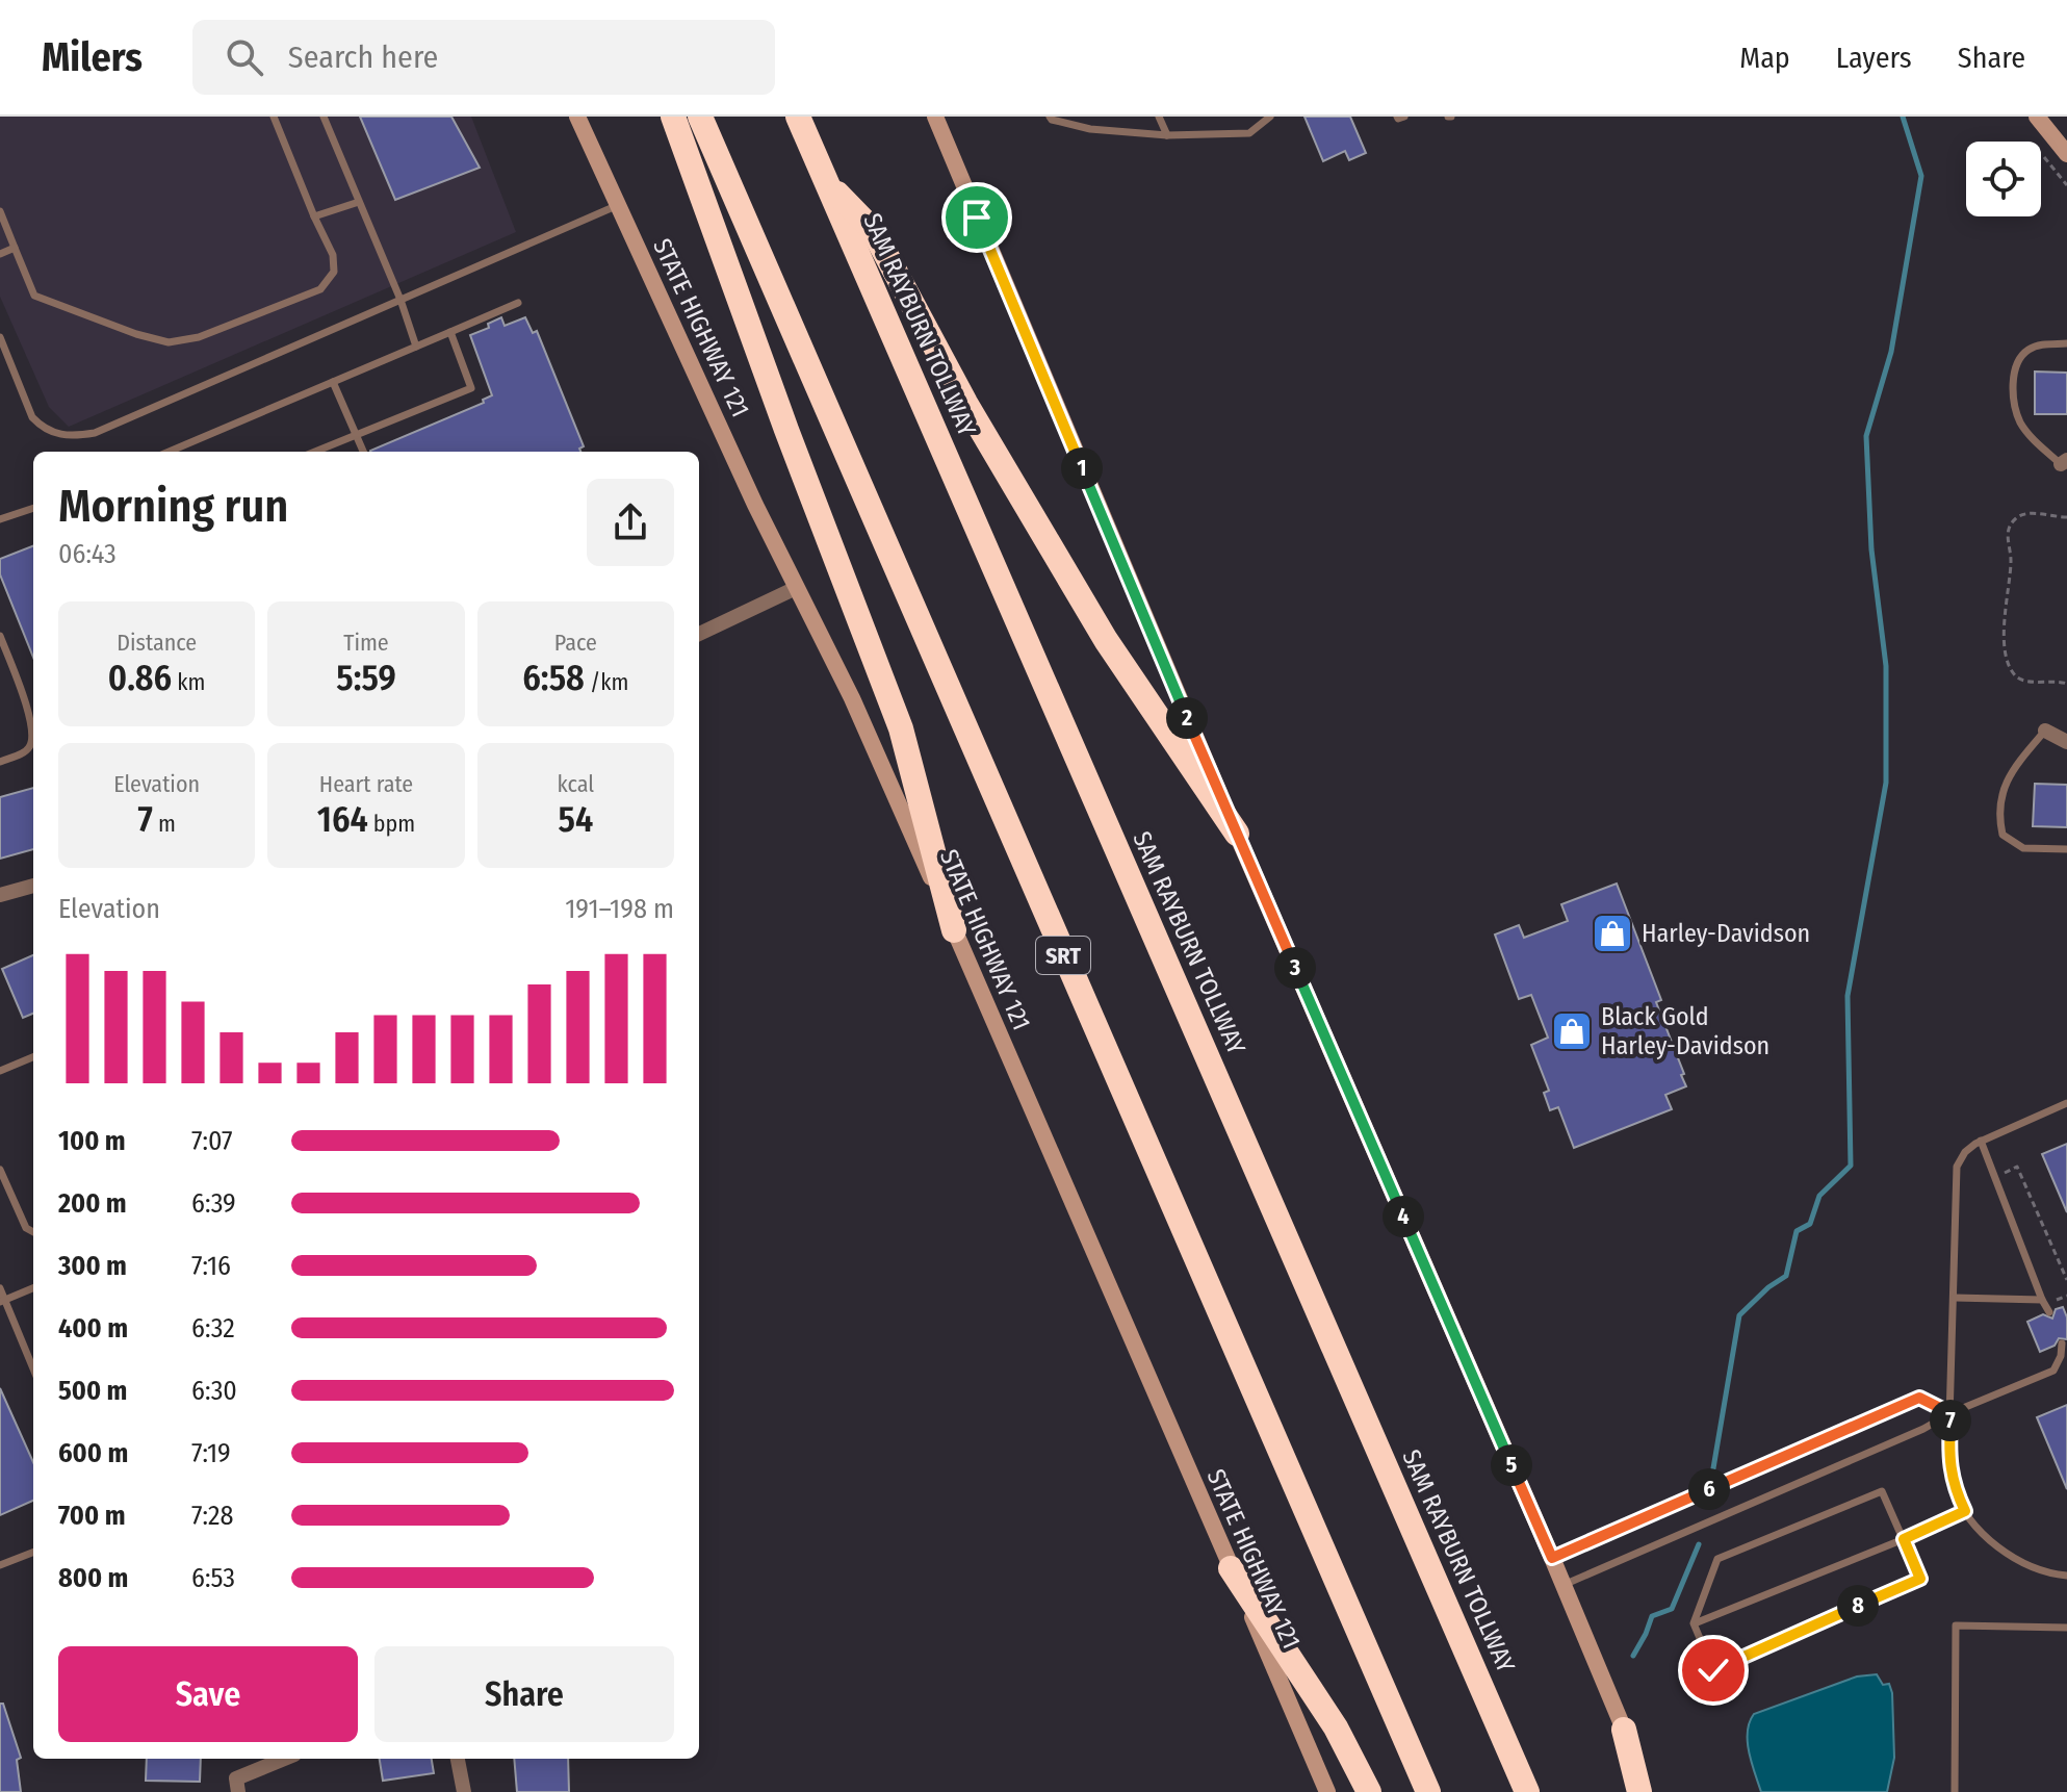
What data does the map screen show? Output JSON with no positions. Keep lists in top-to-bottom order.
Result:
{
  "streets": {
    "highway": ["SAM RAYBURN TOLLWAY", "SRT"],
    "main road": ["STATE HIGHWAY 121"]
  },
  "places": {
    "shop": ["Harley-Davidson", "Black Gold Harley-Davidson"]
  },
  "page": {
    "header": "Milers",
    "search": "Search here",
    "nav": ["Map", "Layers", "Share"],
    "pins": [
      "1",
      "2",
      "3",
      "4",
      "7",
      "5",
      "6",
      "8"
    ],
    "heading": ["Morning run", "06:43"],
    "stats": [
      ["Distance", "0.86 km"],
      ["Time", "5:59"],
      ["Pace", "6:58 /km"],
      ["Elevation", "7 m"],
      ["Heart rate", "164 bpm"],
      ["kcal", "54"]
    ],
    "chart": ["Elevation", "191–198 m"],
    "list": [
      {
        "name": "100 m",
        "note": "7:07"
      },
      {
        "name": "200 m",
        "note": "6:39"
      },
      {
        "name": "300 m",
        "note": "7:16"
      },
      {
        "name": "400 m",
        "note": "6:32"
      },
      {
        "name": "500 m",
        "note": "6:30"
      },
      {
        "name": "600 m",
        "note": "7:19"
      },
      {
        "name": "700 m",
        "note": "7:28"
      },
      {
        "name": "800 m",
        "note": "6:53"
      }
    ],
    "buttons": ["Save", "Share"]
  }
}
